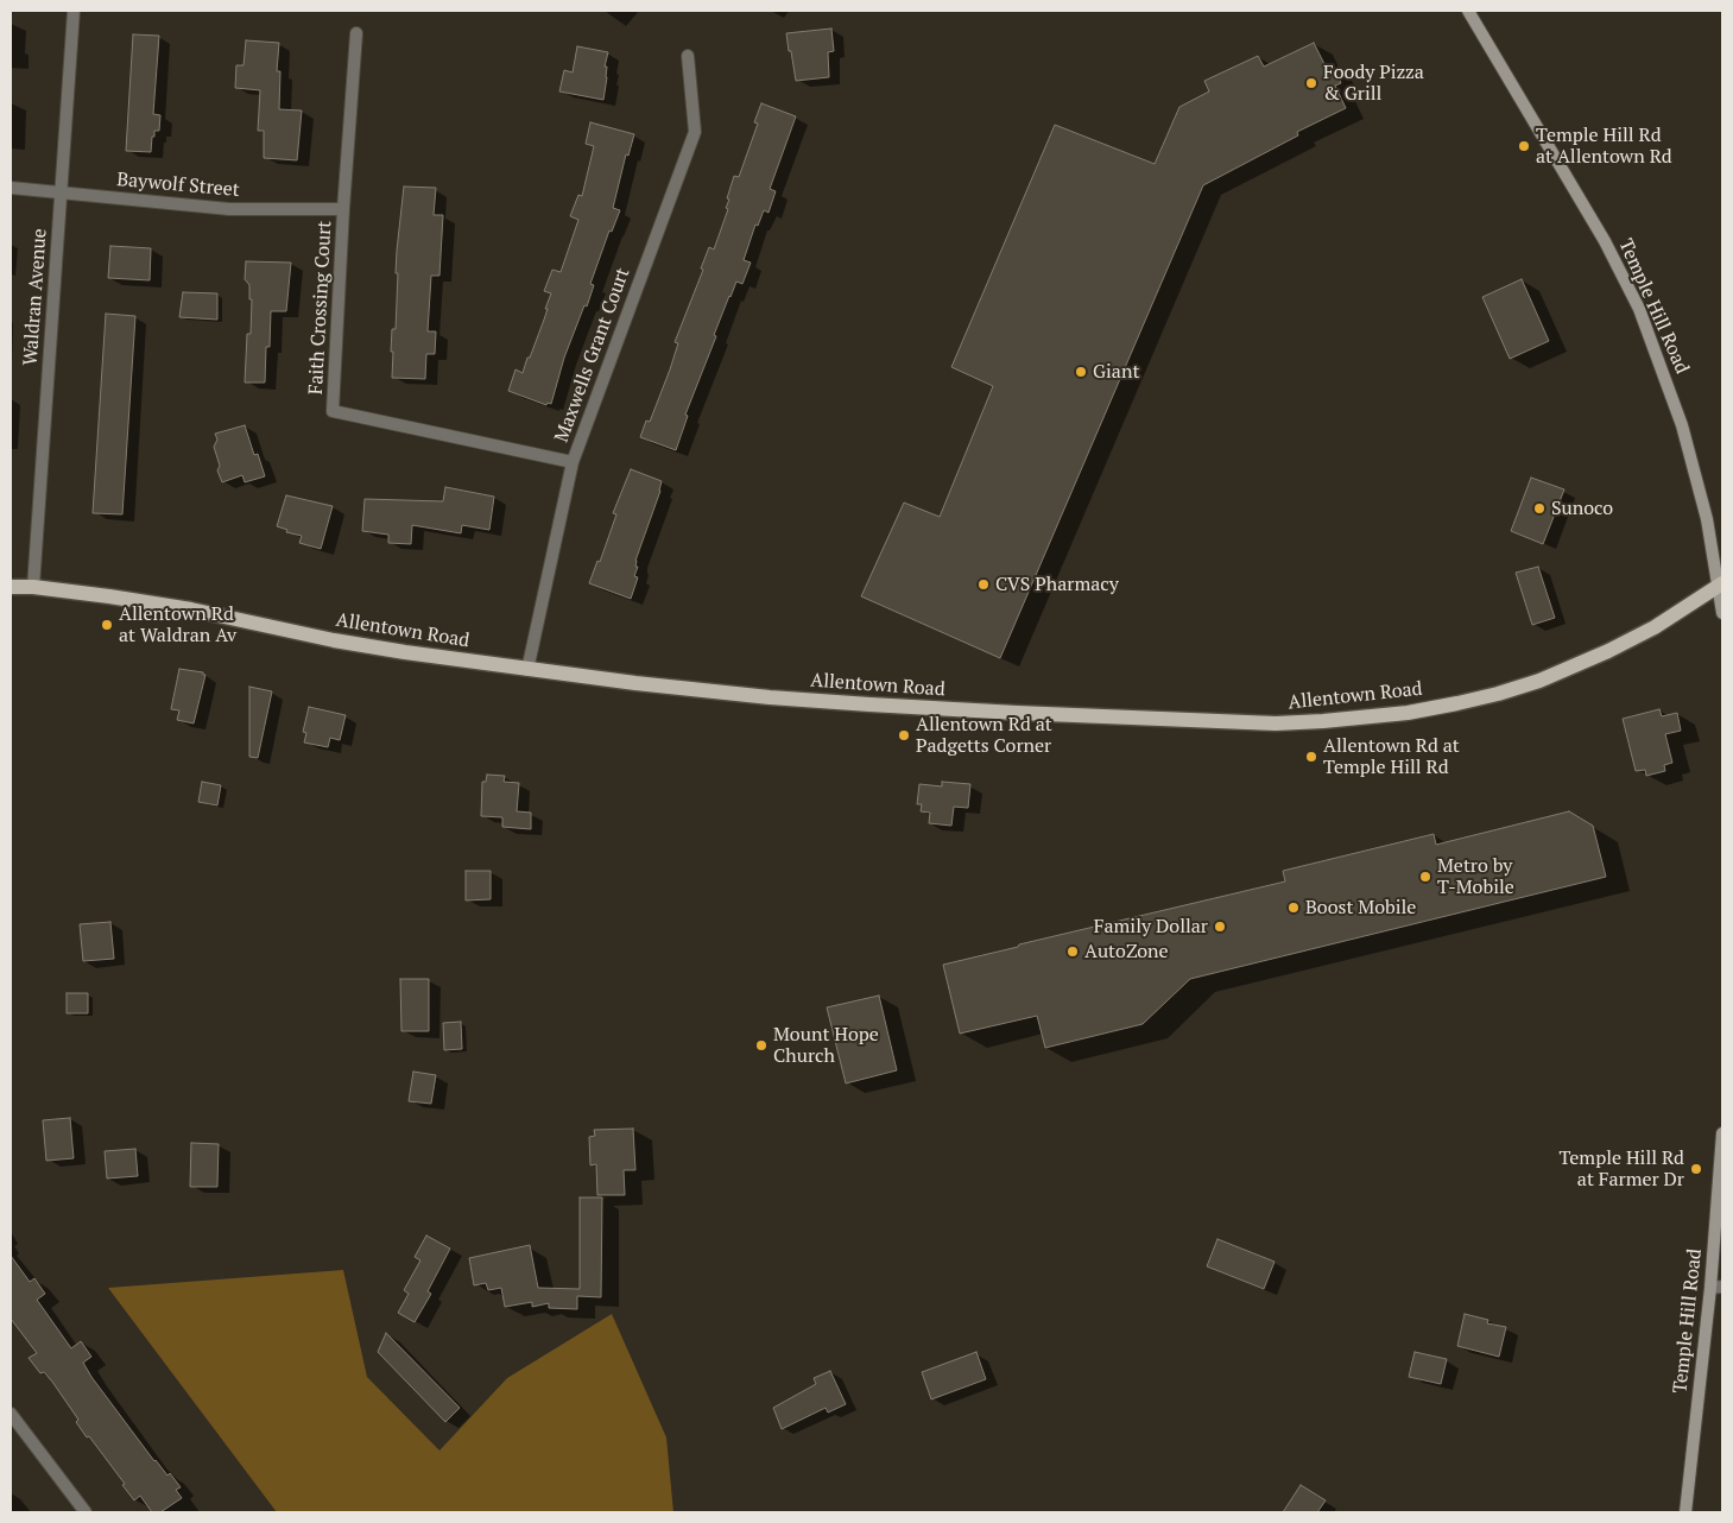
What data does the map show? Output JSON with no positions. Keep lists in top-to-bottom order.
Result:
{
  "streets": {
    "main road": ["Temple Hill Road", "Allentown Road"],
    "street": [
      "Baywolf Street",
      "Waldran Avenue",
      "Faith Crossing Court",
      "Maxwells Grant Court"
    ]
  },
  "crossings": [
    ["Baywolf Street", "Waldran Avenue"],
    ["Baywolf Street", "Faith Crossing Court"],
    ["Waldran Avenue", "Allentown Road"],
    ["Temple Hill Road", "Allentown Road"],
    ["Faith Crossing Court", "Maxwells Grant Court"],
    ["Maxwells Grant Court", "Allentown Road"]
  ],
  "places": [
    "Foody Pizza & Grill",
    "Temple Hill Rd at Allentown Rd",
    "Giant",
    "Sunoco",
    "CVS Pharmacy",
    "Allentown Rd at Waldran Av",
    "Allentown Rd at Padgetts Corner",
    "Allentown Rd at Temple Hill Rd",
    "Metro by T-Mobile",
    "Boost Mobile",
    "Family Dollar",
    "AutoZone",
    "Mount Hope Church",
    "Temple Hill Rd at Farmer Dr"
  ]
}
